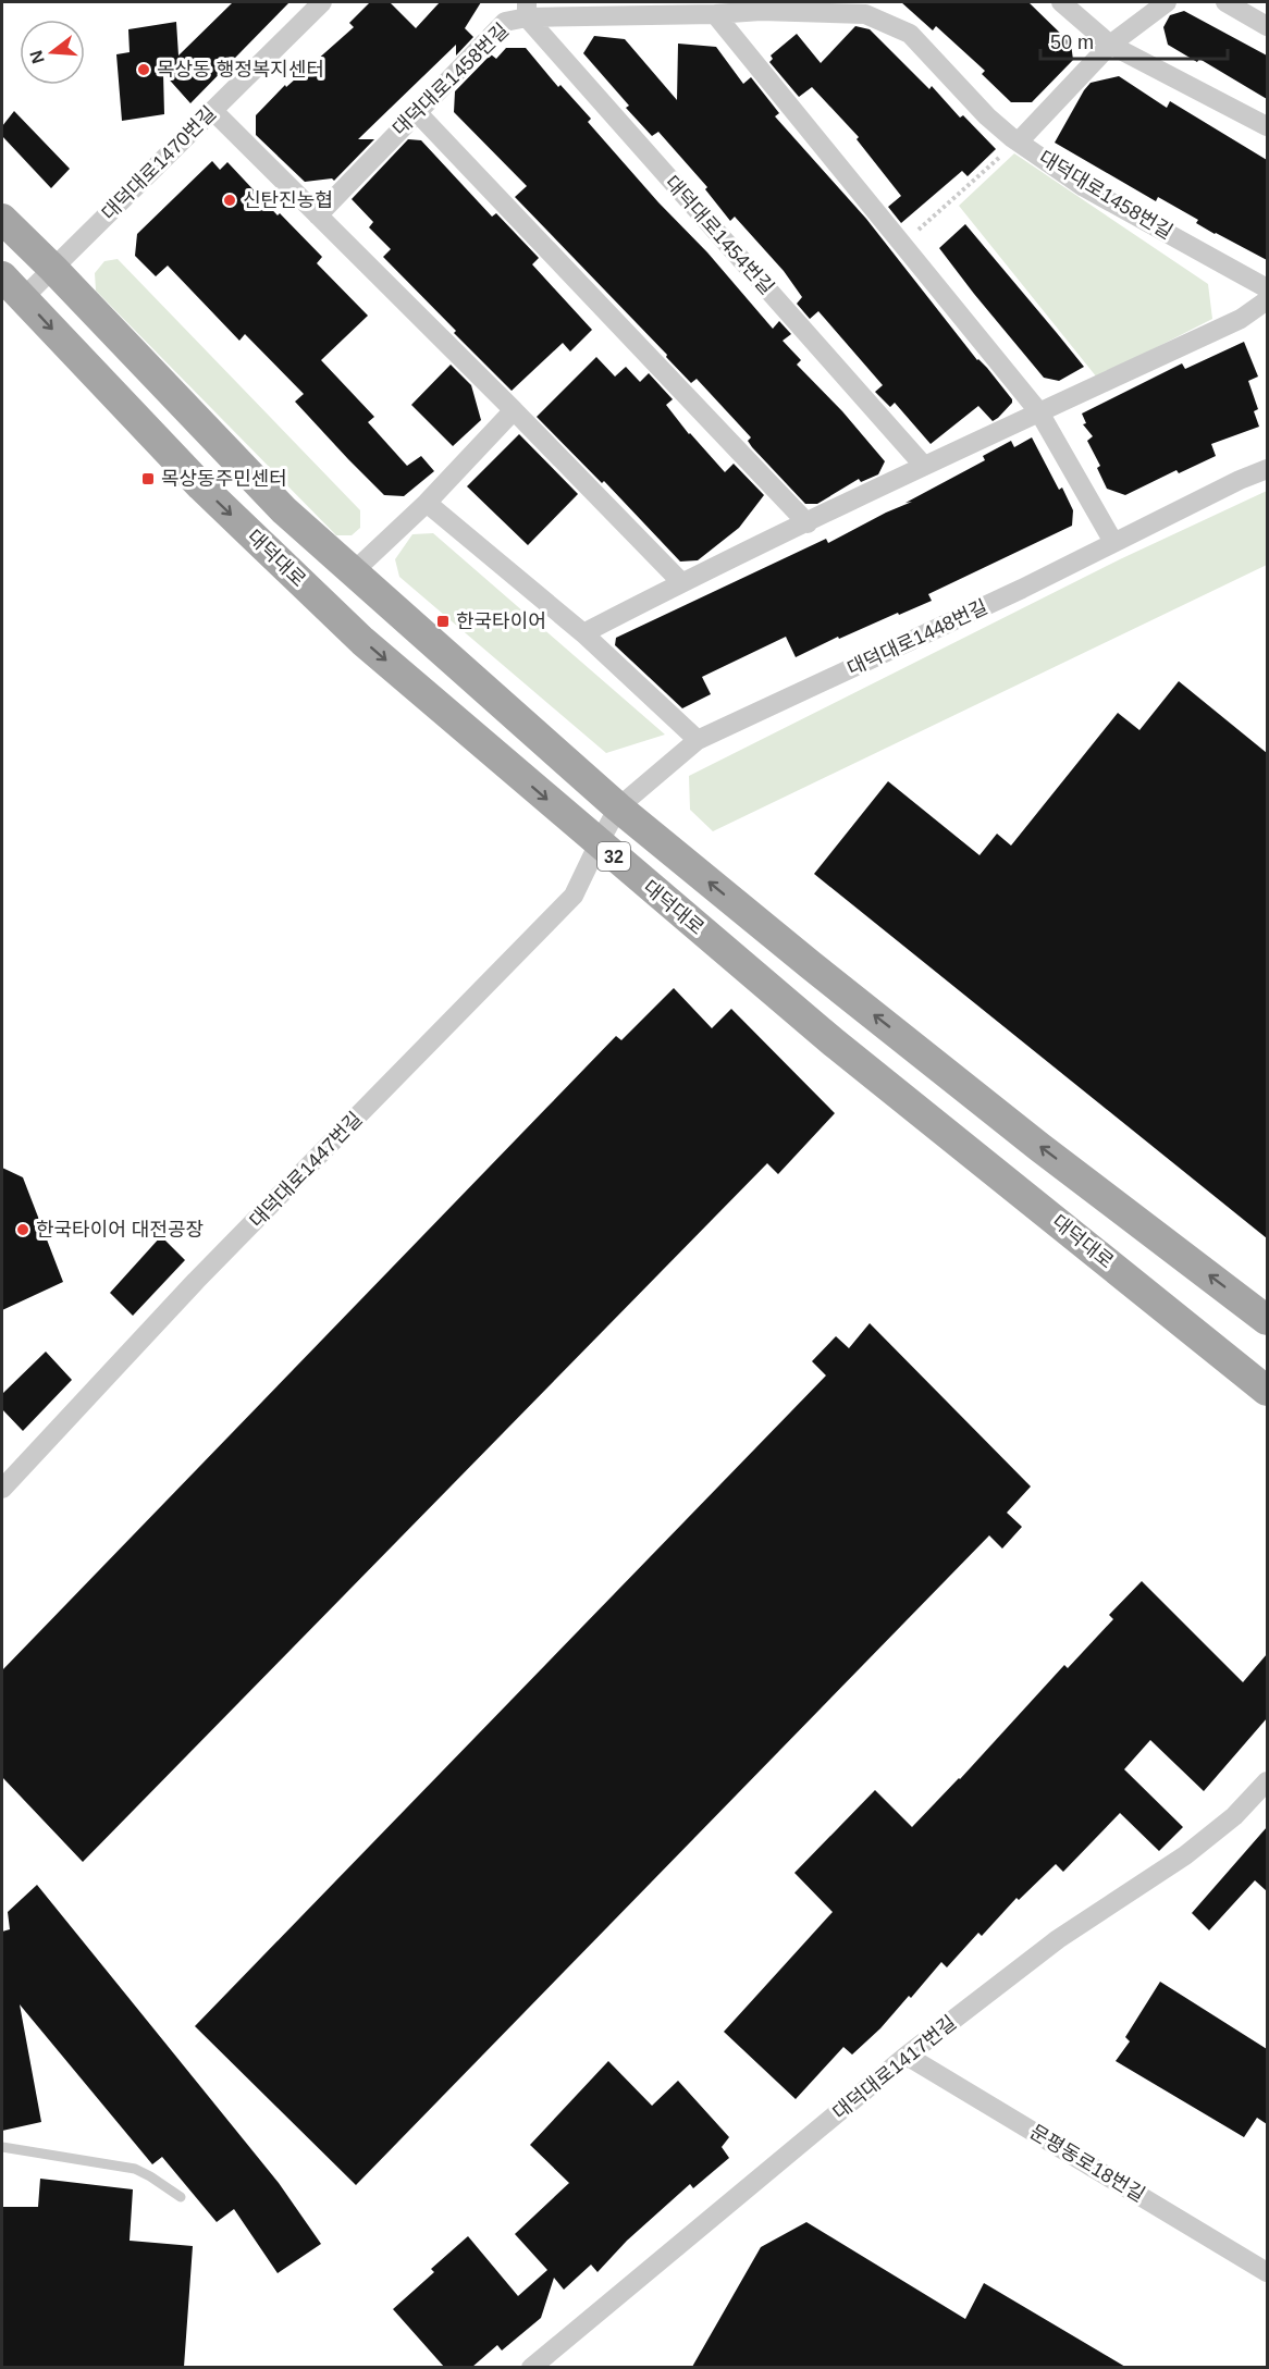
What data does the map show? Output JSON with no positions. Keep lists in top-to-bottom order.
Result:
{
  "streets": {
    "main road": ["대덕대로", "32"],
    "street": [
      "대덕대로1458번길",
      "대덕대로1470번길",
      "대덕대로1454번길",
      "대덕대로1448번길",
      "대덕대로1447번길",
      "대덕대로1417번길",
      "문평동로18번길"
    ]
  },
  "crossings": [
    ["대덕대로1458번길", "대덕대로1454번길"],
    ["대덕대로1470번길", "대덕대로"],
    ["대덕대로", "대덕대로1448번길"],
    ["대덕대로", "대덕대로1447번길"],
    ["대덕대로1448번길", "대덕대로1447번길"],
    ["대덕대로1417번길", "문평동로18번길"]
  ],
  "places": {
    "other": ["목상동 행정복지센터", "신탄진농협", "한국타이어 대전공장"],
    "transit": ["목상동주민센터", "한국타이어"]
  },
  "scale_bar": "50 m",
  "north": "left"
}
